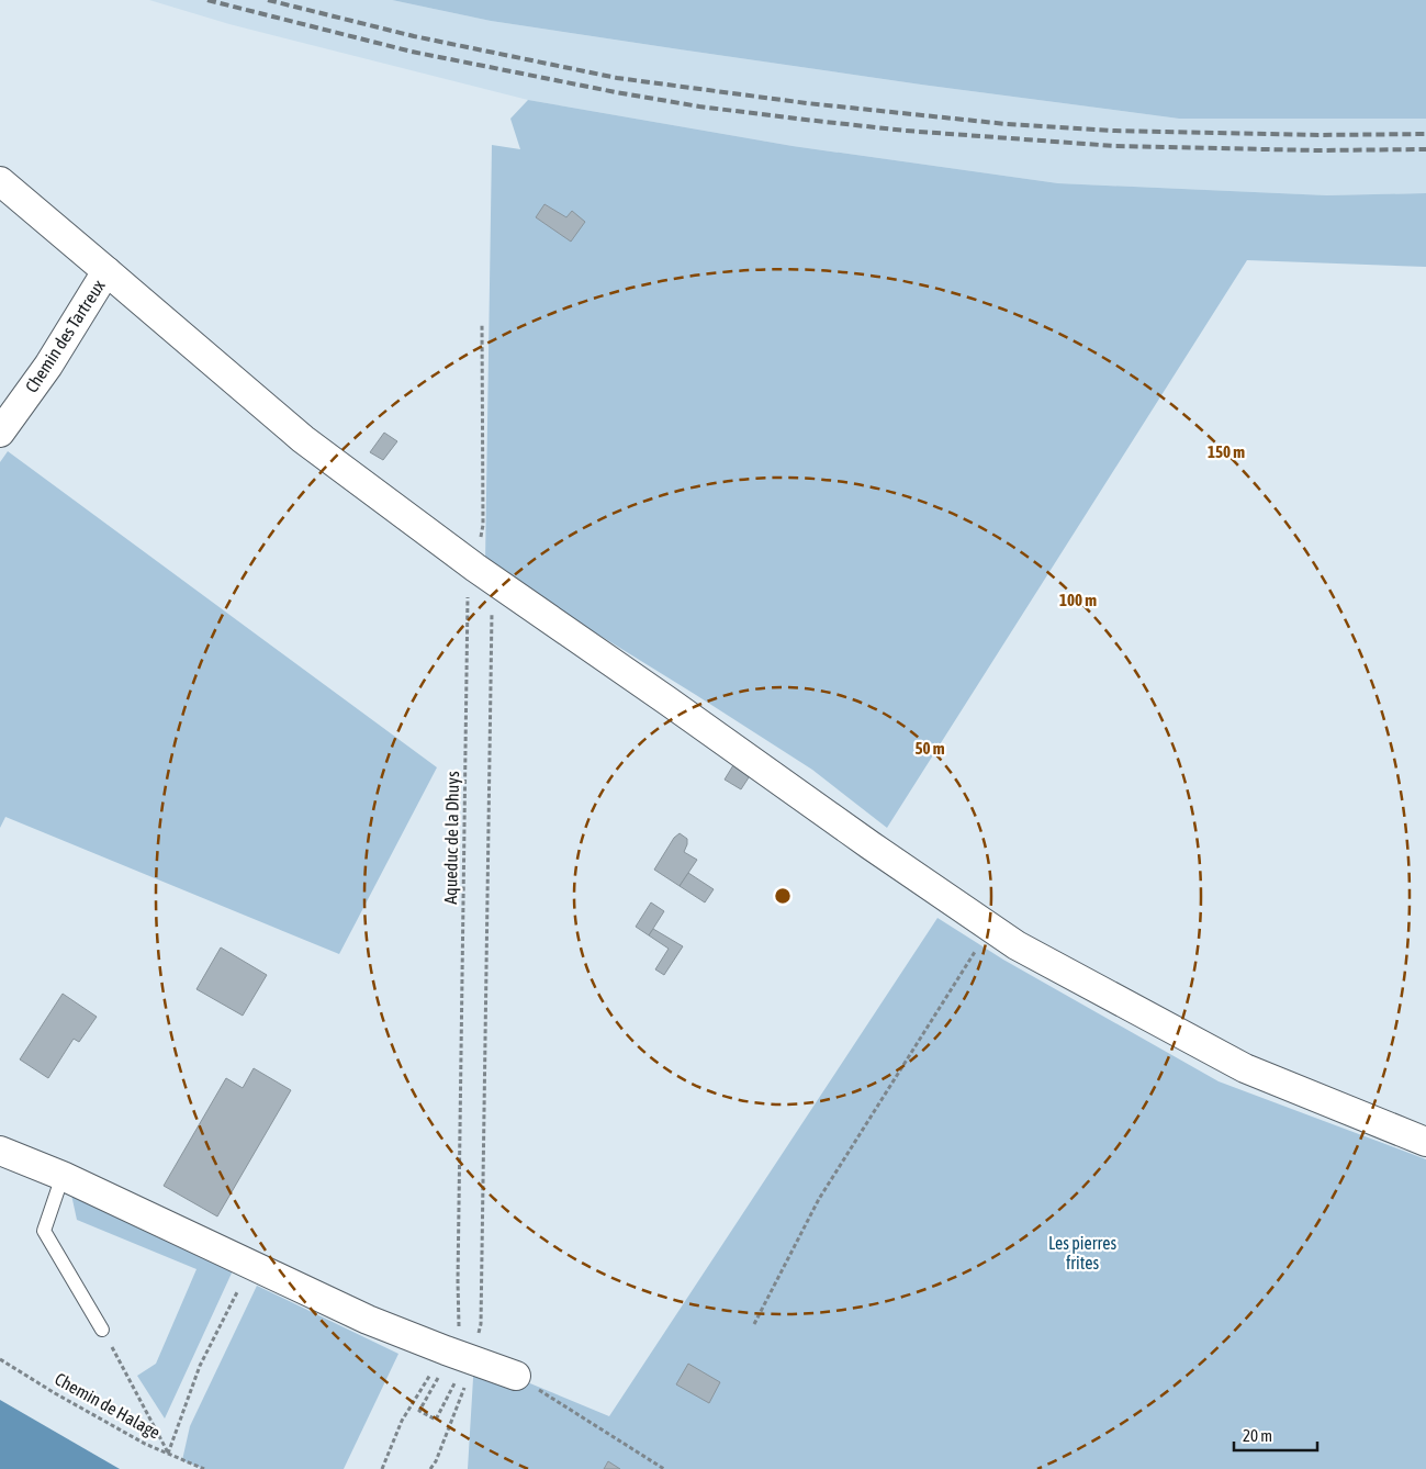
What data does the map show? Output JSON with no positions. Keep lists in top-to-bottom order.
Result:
{
  "streets": {
    "street": ["Chemin des Tartreux"],
    "path": ["Aqueduc de la Dhuys", "Chemin de Halage"]
  },
  "parks": ["Les pierres frites"],
  "scale_bar": "20 m",
  "rings": ["150 m", "100 m", "50 m"]
}
